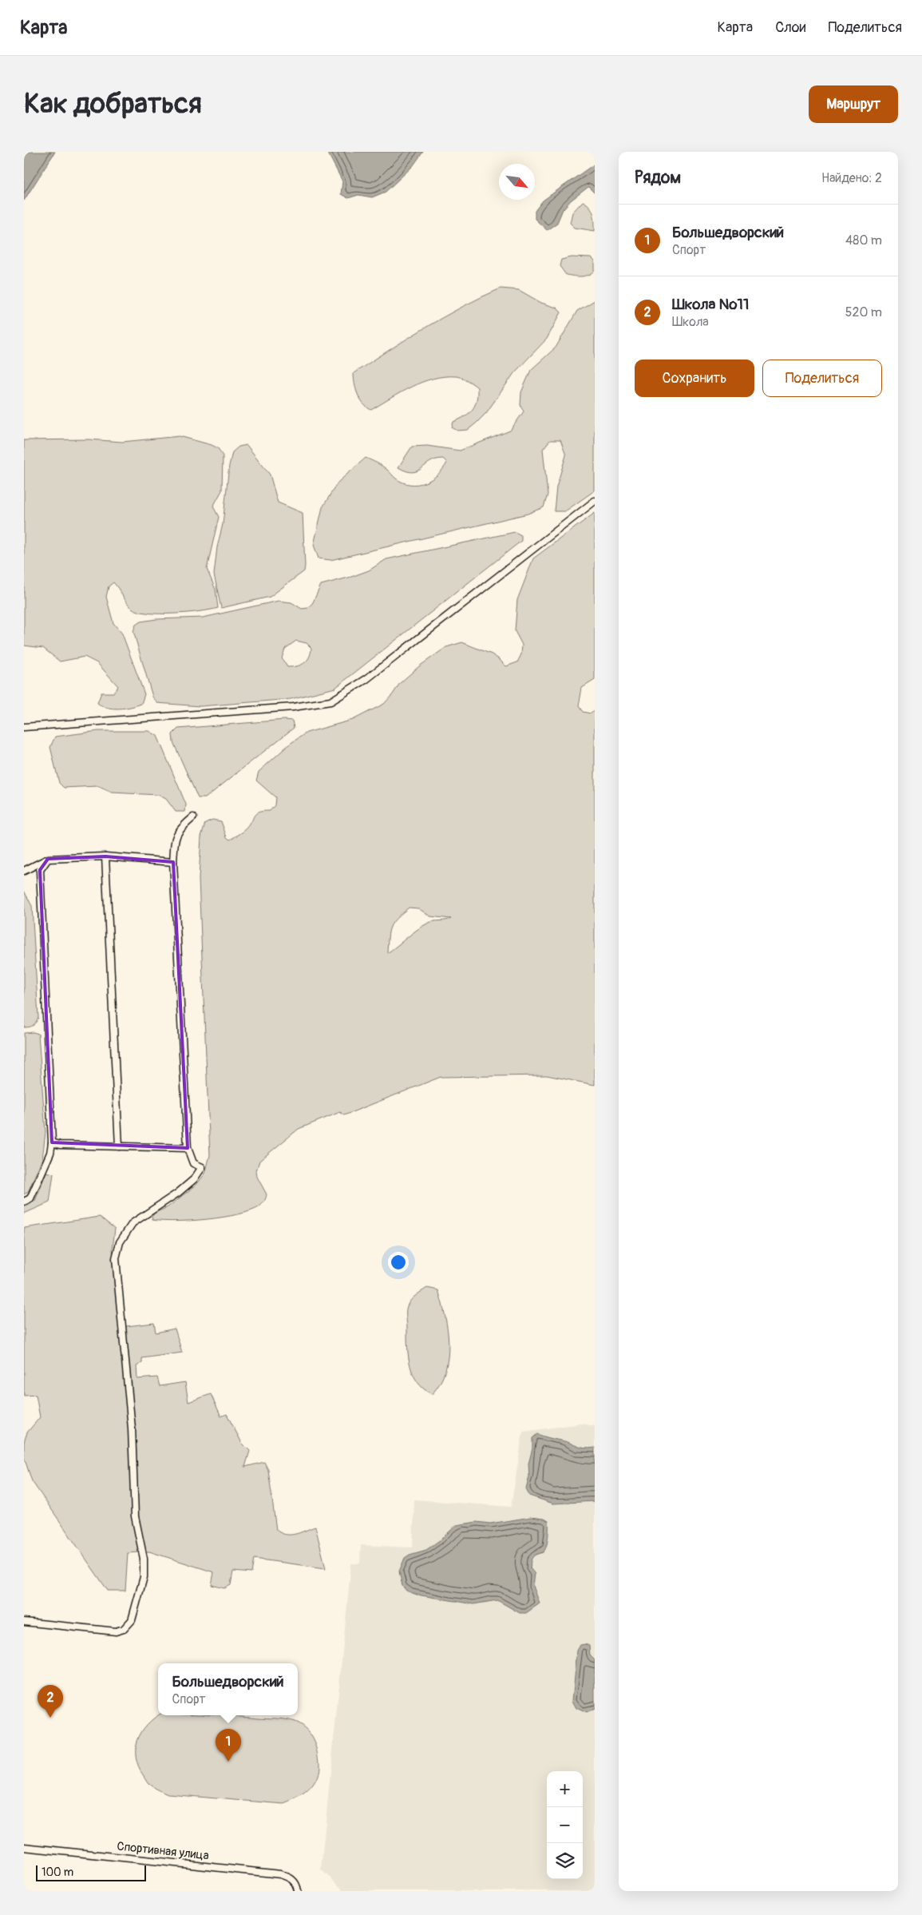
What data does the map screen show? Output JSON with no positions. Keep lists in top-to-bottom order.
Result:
{
  "streets": {
    "street": ["Спортивная улица"]
  },
  "scale_bar": "100 m",
  "north": "bottom right",
  "page": {
    "header": "Карта",
    "nav": ["Карта", "Слои", "Поделиться"],
    "buttons": [
      "Маршрут",
      ["Сохранить", "Поделиться"]
    ],
    "title": "Как добраться",
    "heading": ["Рядом", "Найдено: 2"],
    "list": [
      {
        "mark": "1",
        "name": "Большедворский",
        "note": "Спорт",
        "value": "480 m"
      },
      {
        "mark": "2",
        "name": "Школа №11",
        "note": "Школа",
        "value": "520 m"
      }
    ],
    "popup": ["Большедворский", "Спорт"],
    "pins": ["2", "1"],
    "map_buttons": ["+", "−"],
    "scale": "100 m"
  }
}
